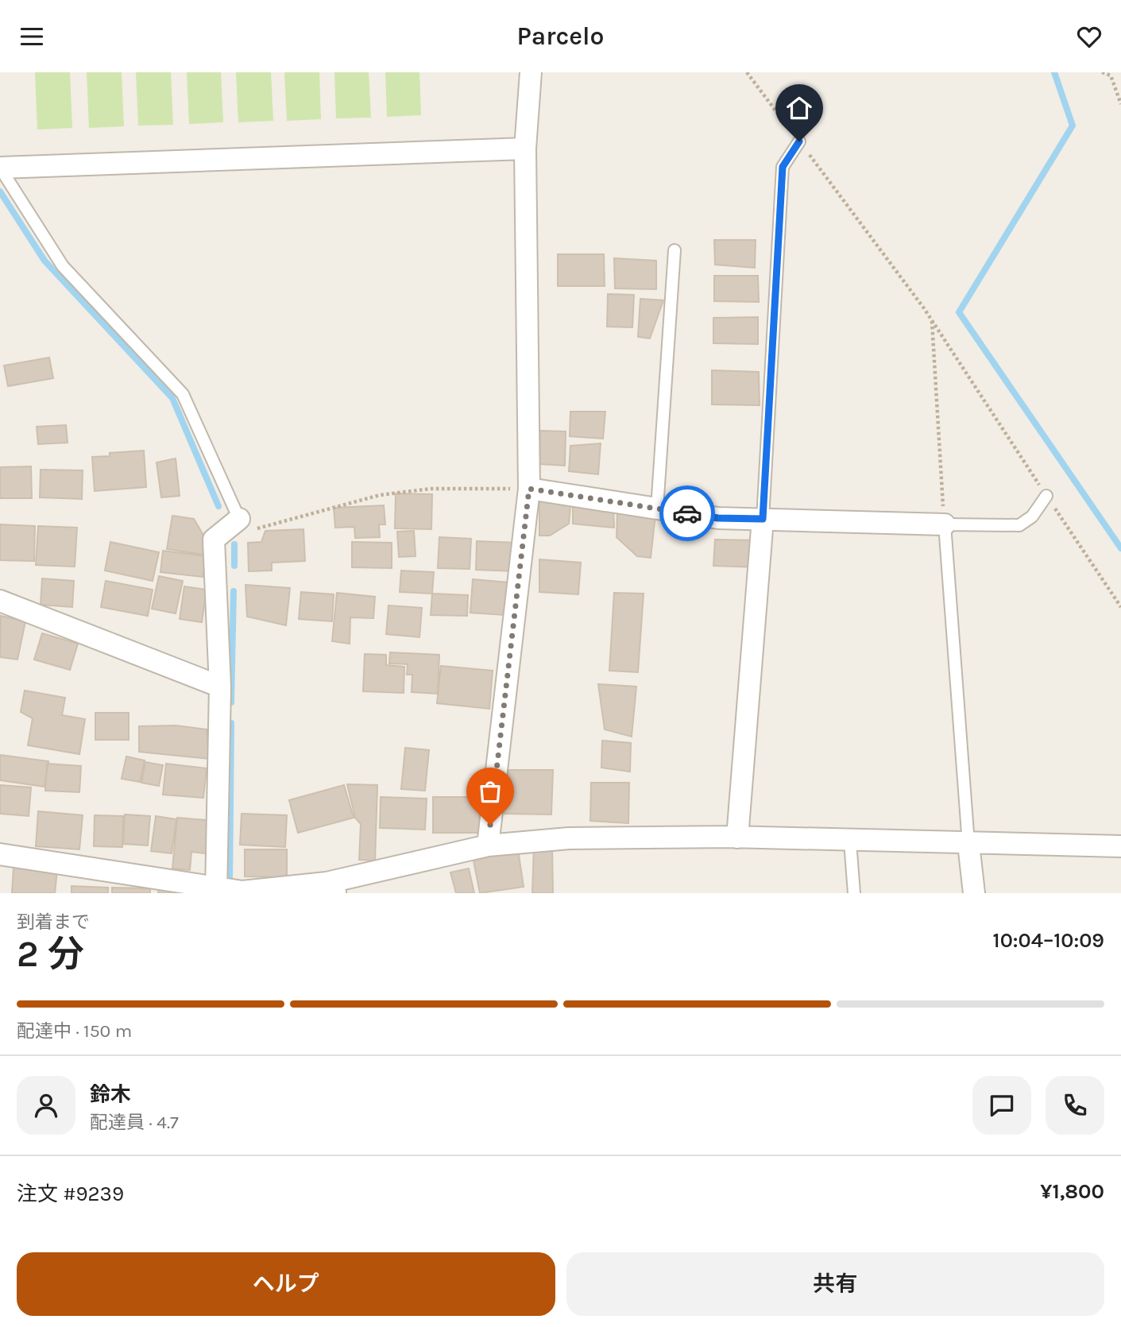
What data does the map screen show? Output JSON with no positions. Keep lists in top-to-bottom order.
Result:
{
  "page": {
    "header": "Parcelo",
    "heading": ["2 分", "到着まで", "10:04–10:09"],
    "panel": [
      "鈴木",
      "配達員 · 4.7",
      "注文 #9239",
      "¥1,800"
    ],
    "bar": "配達中 · 150 m",
    "buttons": ["ヘルプ", "共有"]
  }
}
